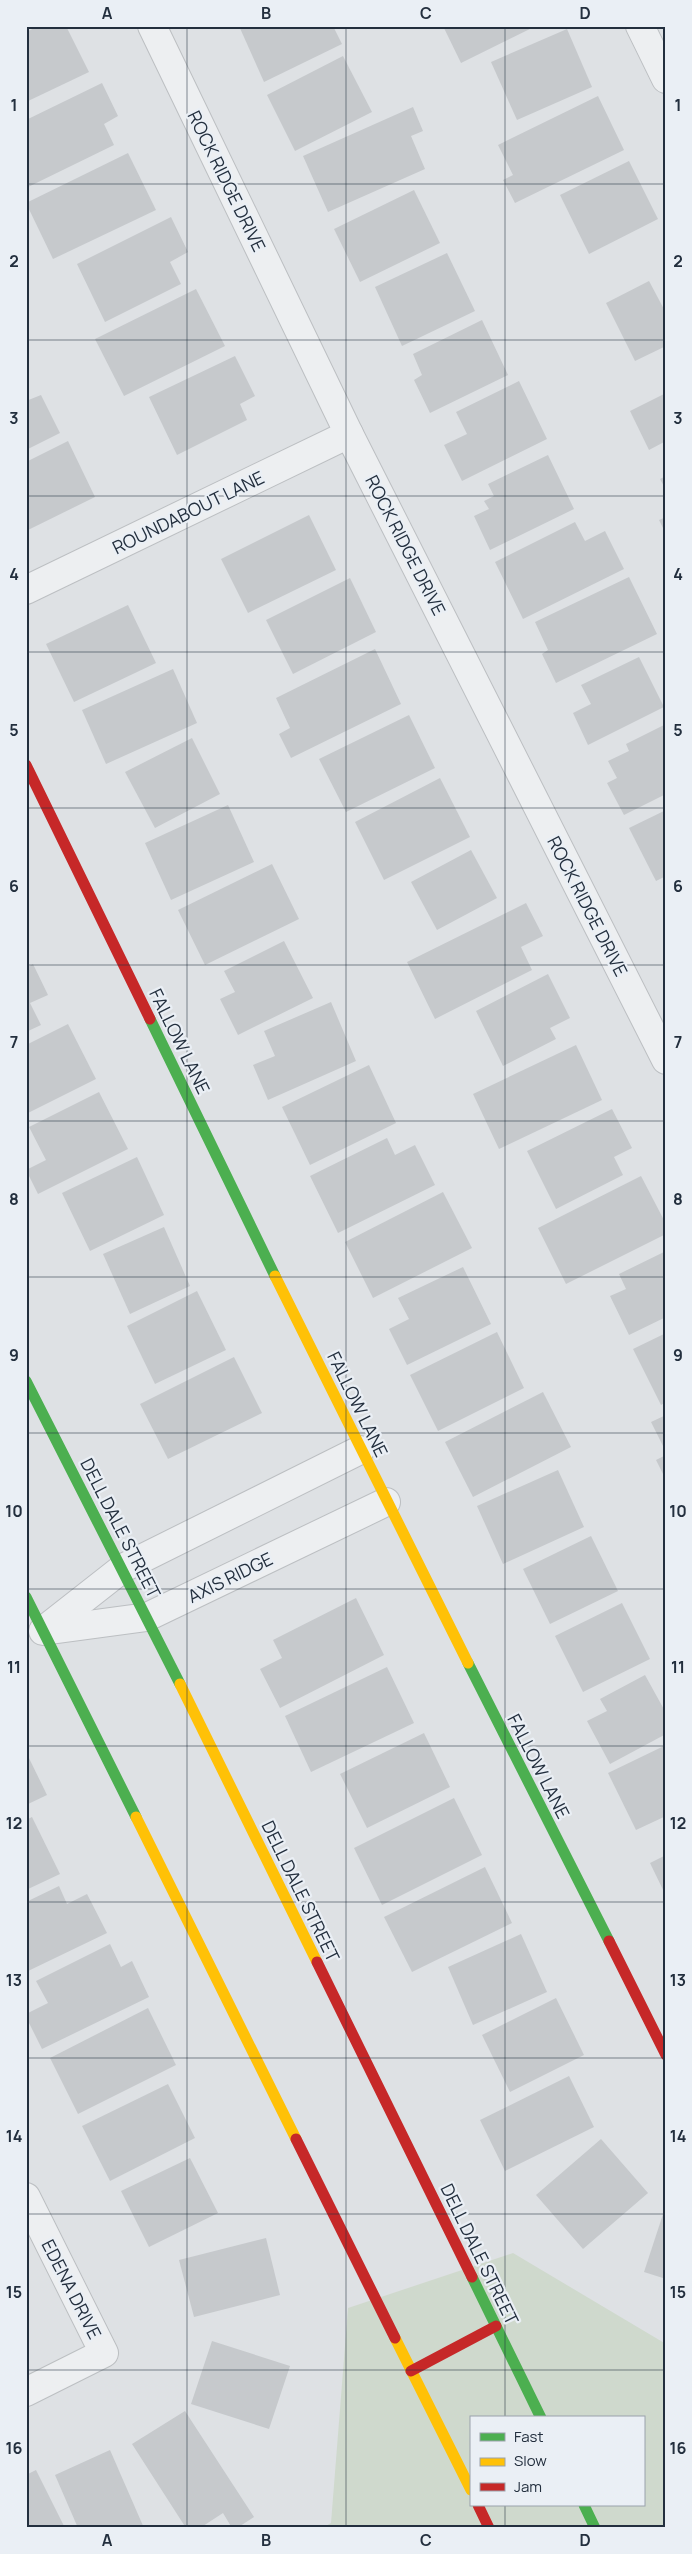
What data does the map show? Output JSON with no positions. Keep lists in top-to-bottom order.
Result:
{
  "streets": {
    "main road": ["FALLOW LANE", "DELL DALE STREET"],
    "street": [
      "ROCK RIDGE DRIVE",
      "ROUNDABOUT LANE",
      "AXIS RIDGE",
      "EDENA DRIVE"
    ]
  },
  "crossings": [
    ["ROCK RIDGE DRIVE", "ROUNDABOUT LANE"],
    ["FALLOW LANE", "AXIS RIDGE"],
    ["DELL DALE STREET", "AXIS RIDGE"]
  ],
  "legend": ["Fast", "Slow", "Jam"],
  "grid": {
    "columns": [
      "A",
      "B",
      "C",
      "D"
    ],
    "rows": [
      "1",
      "2",
      "3",
      "4",
      "5",
      "6",
      "7",
      "8",
      "9",
      "10",
      "11",
      "12",
      "13",
      "14",
      "15",
      "16"
    ]
  }
}
